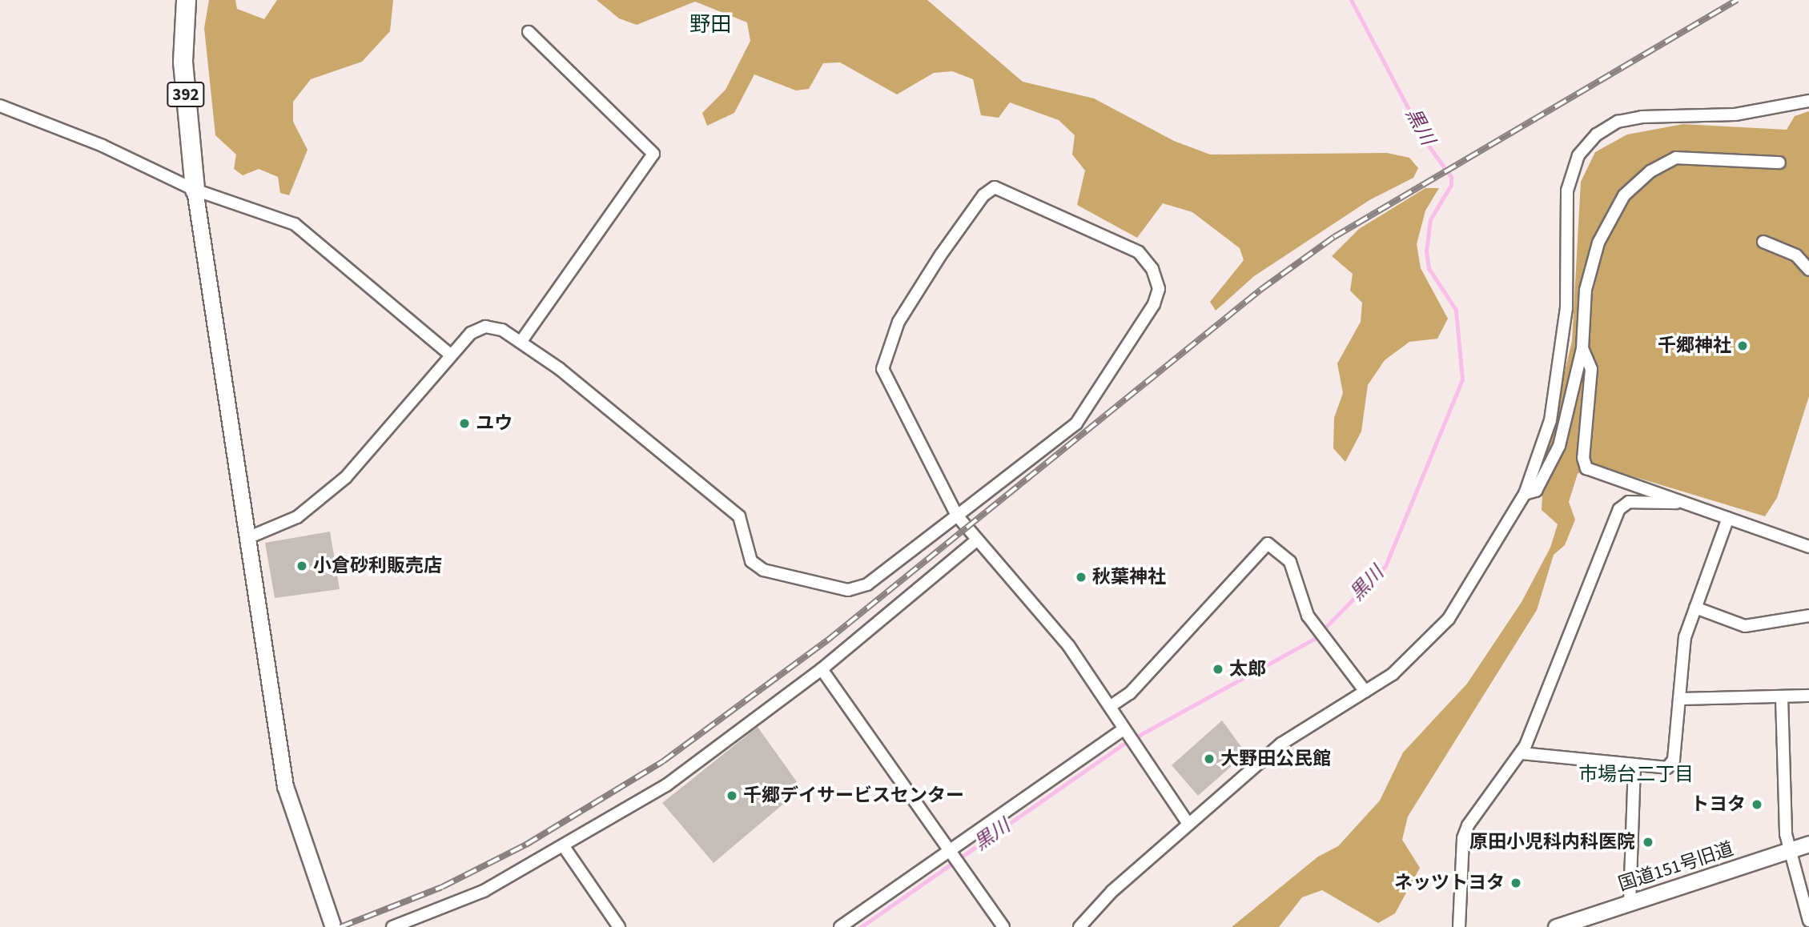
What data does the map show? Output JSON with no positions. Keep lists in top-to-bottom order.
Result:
{
  "streets": {
    "main road": ["392"],
    "street": ["国道151号旧道"]
  },
  "districts": ["野田", "市場台二丁目"],
  "water": ["黒川"],
  "places": [
    "千郷神社",
    "ユウ",
    "小倉砂利販売店",
    "秋葉神社",
    "太郎",
    "大野田公民館",
    "千郷デイサービスセンター",
    "トヨタ",
    "原田小児科内科医院",
    "ネッツトヨタ"
  ]
}
